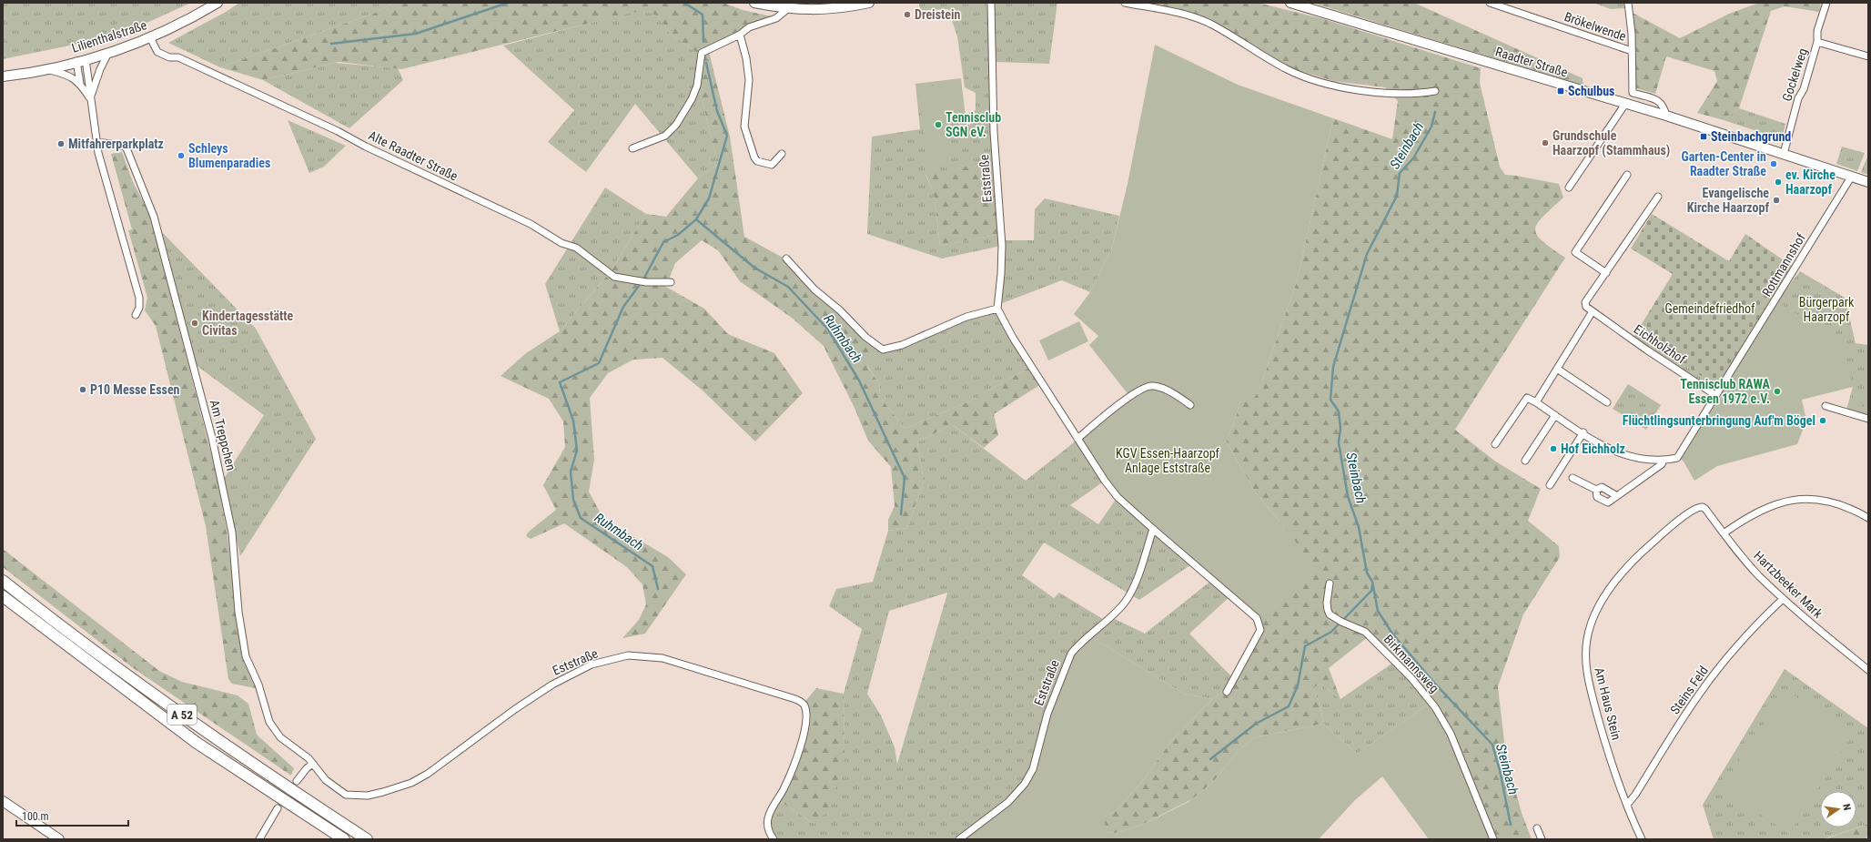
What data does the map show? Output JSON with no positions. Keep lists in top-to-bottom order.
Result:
{
  "streets": {
    "highway": ["A 52"],
    "main road": ["Lilienthalstraße", "Raadter Straße"],
    "street": [
      "Brökelwende",
      "Gockelweg",
      "Alte Raadter Straße",
      "Eststraße",
      "Rottmannshof",
      "Eichholzhof",
      "Am Treppchen",
      "Hartzbeeker Mark",
      "Birkmannsweg",
      "Steins Feld",
      "Am Haus Stein"
    ]
  },
  "crossings": [
    ["Lilienthalstraße", "Alte Raadter Straße"],
    ["Raadter Straße", "Gockelweg"],
    ["Raadter Straße", "Rottmannshof"],
    ["Eststraße", "Am Treppchen"],
    ["Rottmannshof", "Eichholzhof"],
    ["Hartzbeeker Mark", "Steins Feld"],
    ["Hartzbeeker Mark", "Am Haus Stein"],
    ["Steins Feld", "Am Haus Stein"]
  ],
  "water": ["Steinbach", "Ruhmbach"],
  "parks": ["Bürgerpark Haarzopf", "Gemeindefriedhof", "KGV Essen-Haarzopf Anlage Eststraße"],
  "places": {
    "other": [
      "Dreistein",
      "Tennisclub SGN eV.",
      "Grundschule Haarzopf (Stammhaus)",
      "Mitfahrerparkplatz",
      "Schleys Blumenparadies",
      "Garten-Center in Raadter Straße",
      "ev. Kirche Haarzopf",
      "Evangelische Kirche Haarzopf",
      "Kindertagesstätte Civitas",
      "P10 Messe Essen",
      "Tennisclub RAWA Essen 1972 e.V.",
      "Flüchtlingsunterbringung Auf'm Bögel",
      "Hof Eichholz"
    ],
    "transit": ["Schulbus", "Steinbachgrund"]
  },
  "scale_bar": "100 m",
  "north": "right"
}
